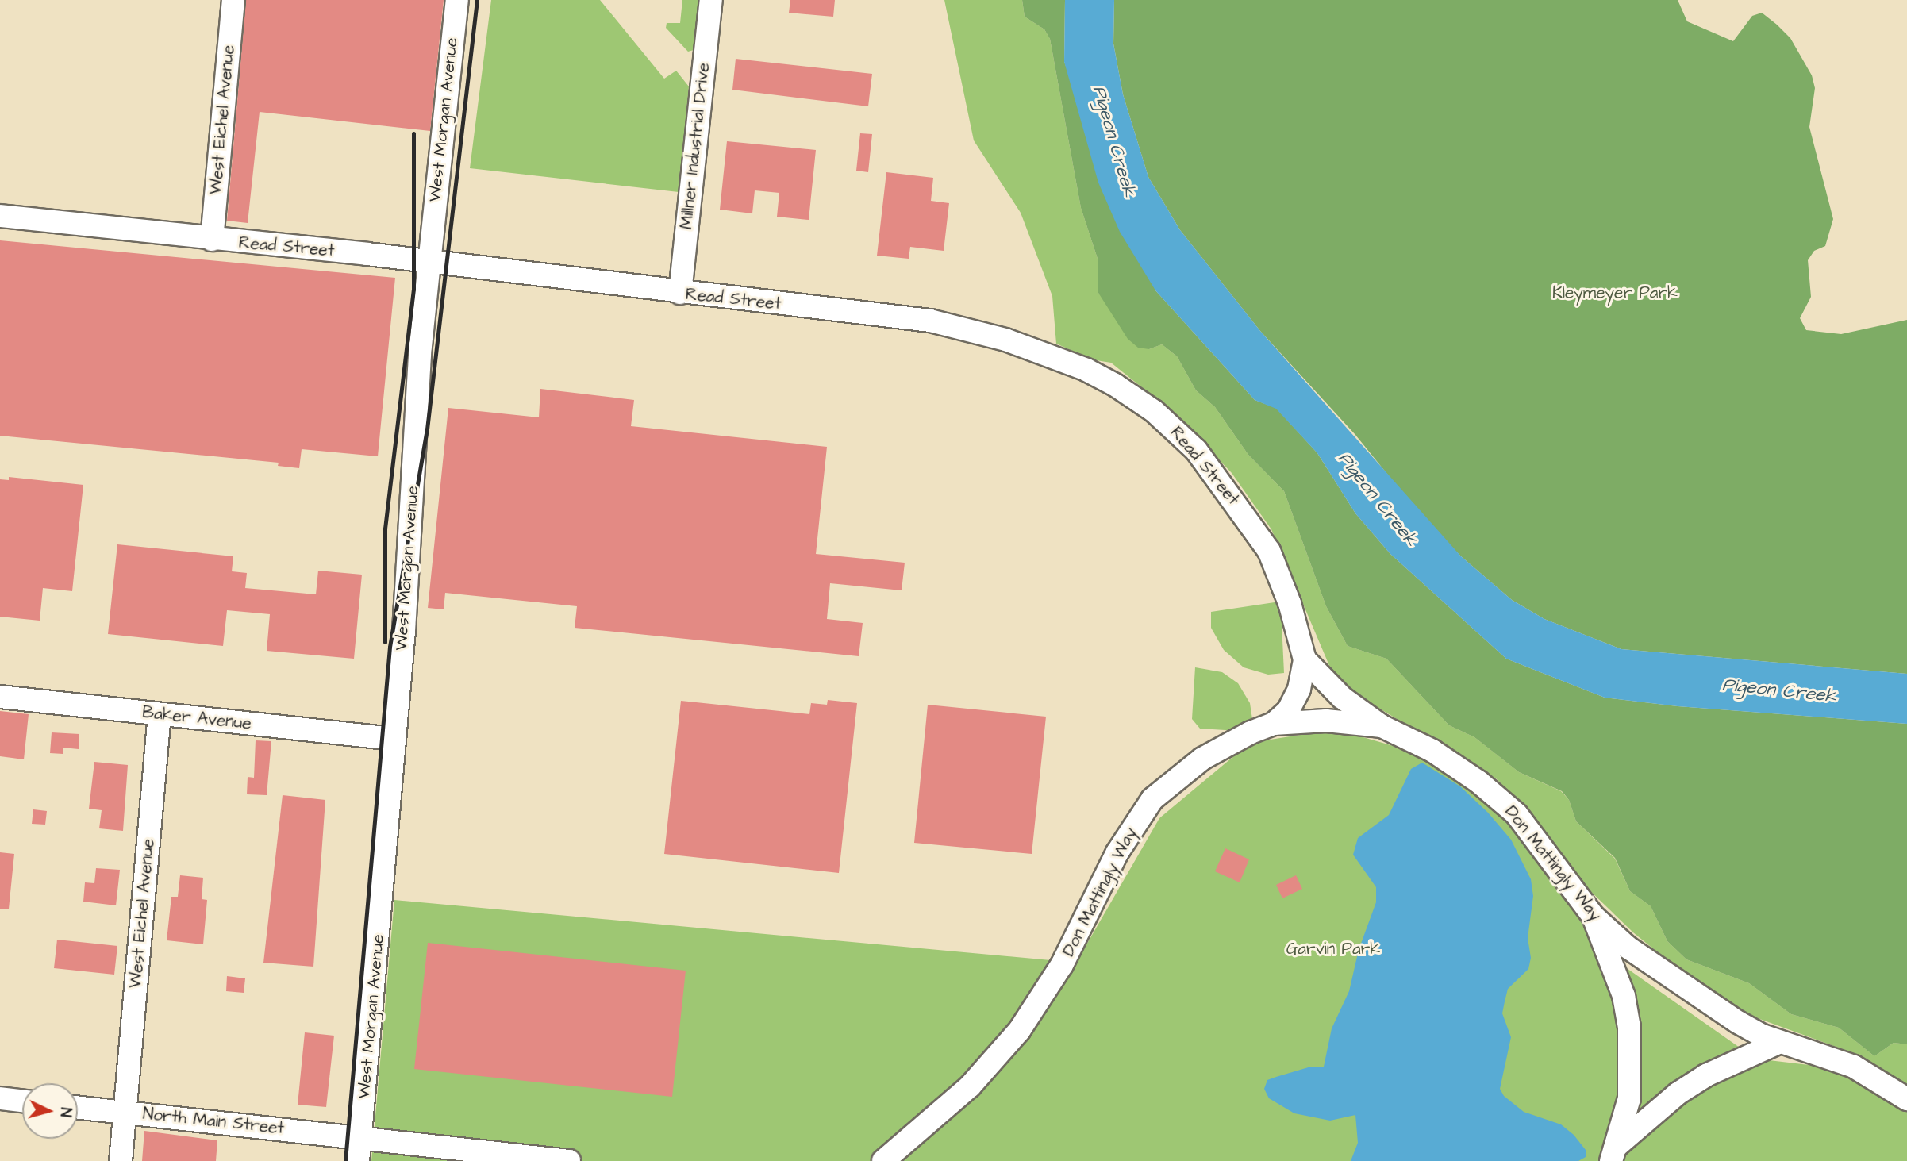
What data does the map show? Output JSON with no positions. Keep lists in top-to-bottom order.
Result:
{
  "streets": {
    "street": [
      "West Eichel Avenue",
      "West Morgan Avenue",
      "Millner Industrial Drive",
      "Read Street",
      "Baker Avenue",
      "Don Mattingly Way",
      "North Main Street"
    ]
  },
  "crossings": [
    ["West Eichel Avenue", "Read Street"],
    ["West Eichel Avenue", "Baker Avenue"],
    ["West Eichel Avenue", "North Main Street"],
    ["West Morgan Avenue", "Read Street"],
    ["West Morgan Avenue", "Baker Avenue"],
    ["West Morgan Avenue", "North Main Street"],
    ["Millner Industrial Drive", "Read Street"],
    ["Read Street", "Don Mattingly Way"]
  ],
  "water": ["Pigeon Creek"],
  "parks": ["Kleymeyer Park", "Garvin Park"],
  "north": "right"
}
